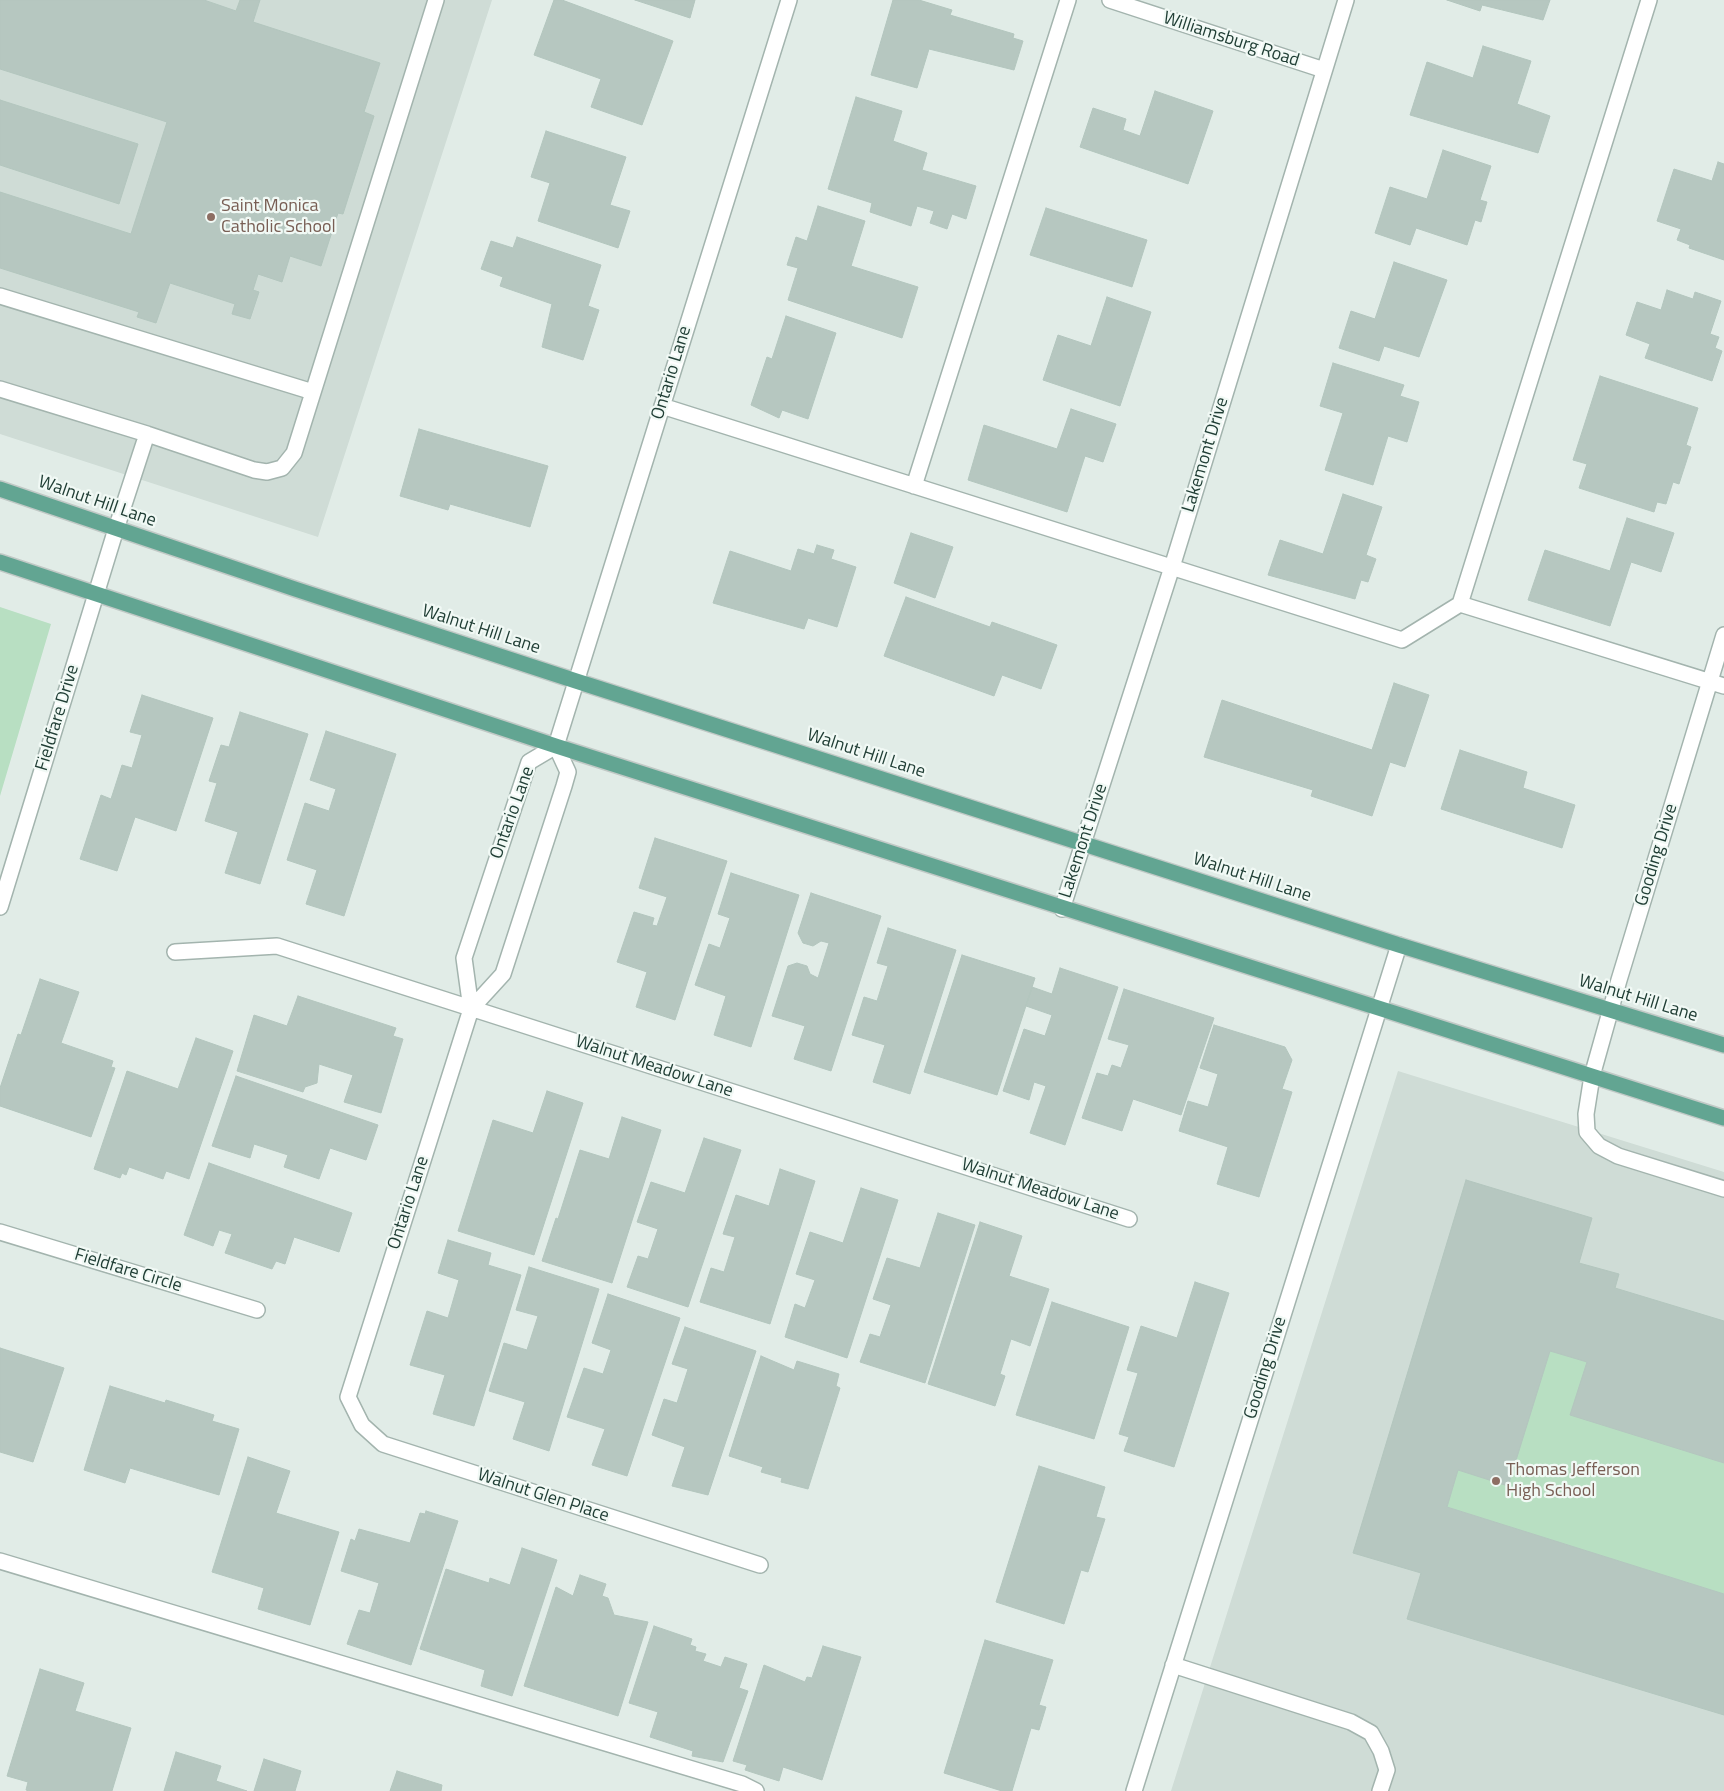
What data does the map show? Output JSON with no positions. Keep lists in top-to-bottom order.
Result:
{
  "streets": {
    "main road": ["Walnut Hill Lane"],
    "street": [
      "Williamsburg Road",
      "Ontario Lane",
      "Lakemont Drive",
      "Fieldfare Drive",
      "Gooding Drive",
      "Walnut Meadow Lane",
      "Fieldfare Circle",
      "Walnut Glen Place"
    ]
  },
  "crossings": [
    ["Williamsburg Road", "Lakemont Drive"],
    ["Ontario Lane", "Walnut Hill Lane"],
    ["Ontario Lane", "Walnut Meadow Lane"],
    ["Ontario Lane", "Walnut Glen Place"],
    ["Lakemont Drive", "Walnut Hill Lane"],
    ["Walnut Hill Lane", "Fieldfare Drive"],
    ["Walnut Hill Lane", "Gooding Drive"]
  ],
  "places": ["Saint Monica Catholic School", "Thomas Jefferson High School"]
}
